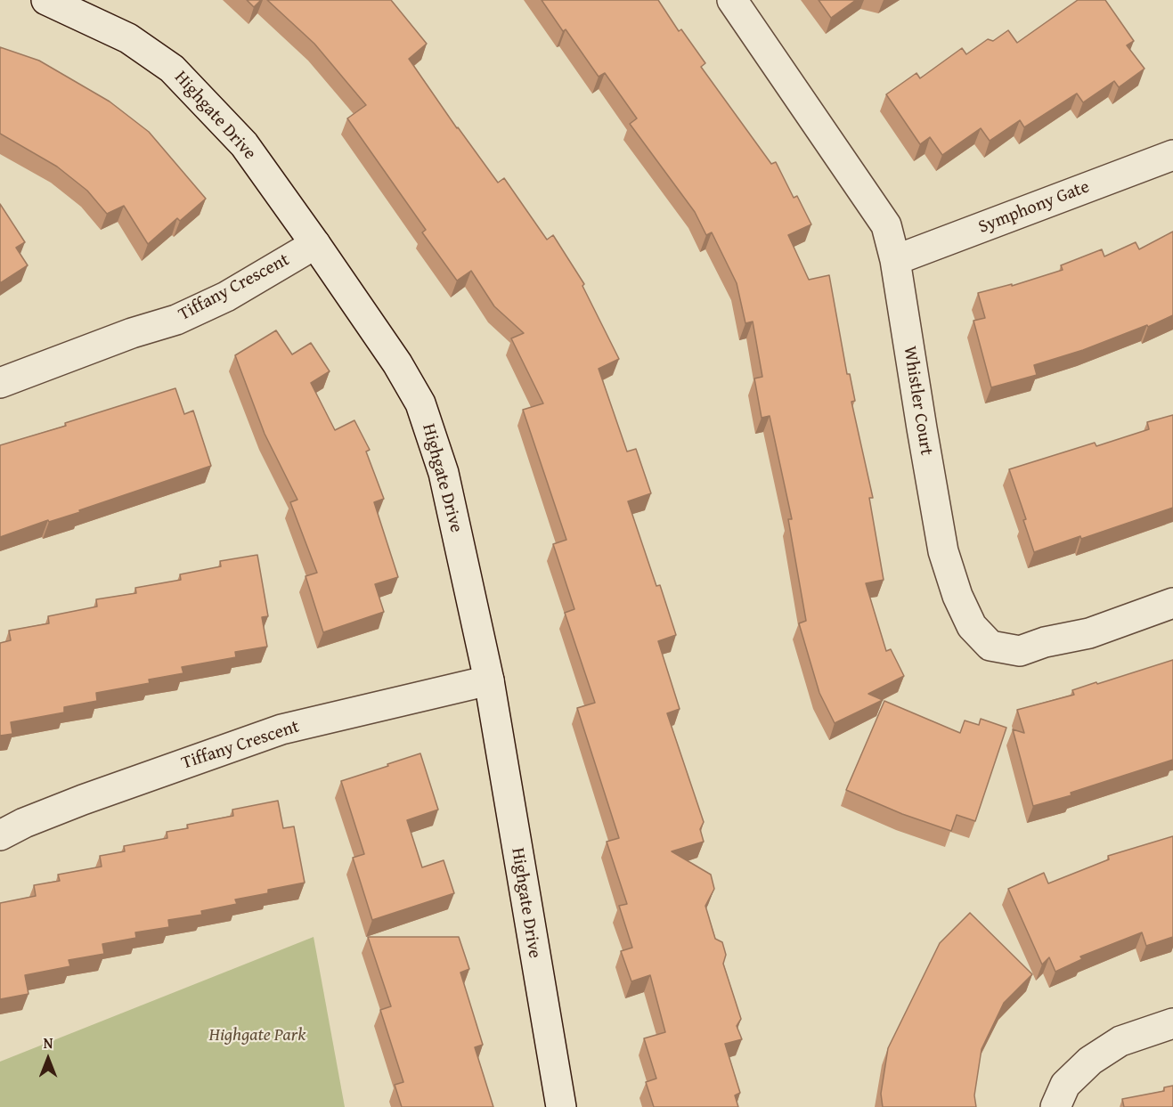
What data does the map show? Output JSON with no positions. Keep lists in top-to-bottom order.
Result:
{
  "streets": {
    "street": [
      "Highgate Drive",
      "Symphony Gate",
      "Tiffany Crescent",
      "Whistler Court"
    ]
  },
  "crossings": [
    ["Highgate Drive", "Tiffany Crescent"],
    ["Symphony Gate", "Whistler Court"]
  ],
  "parks": ["Highgate Park"],
  "north": "top"
}
